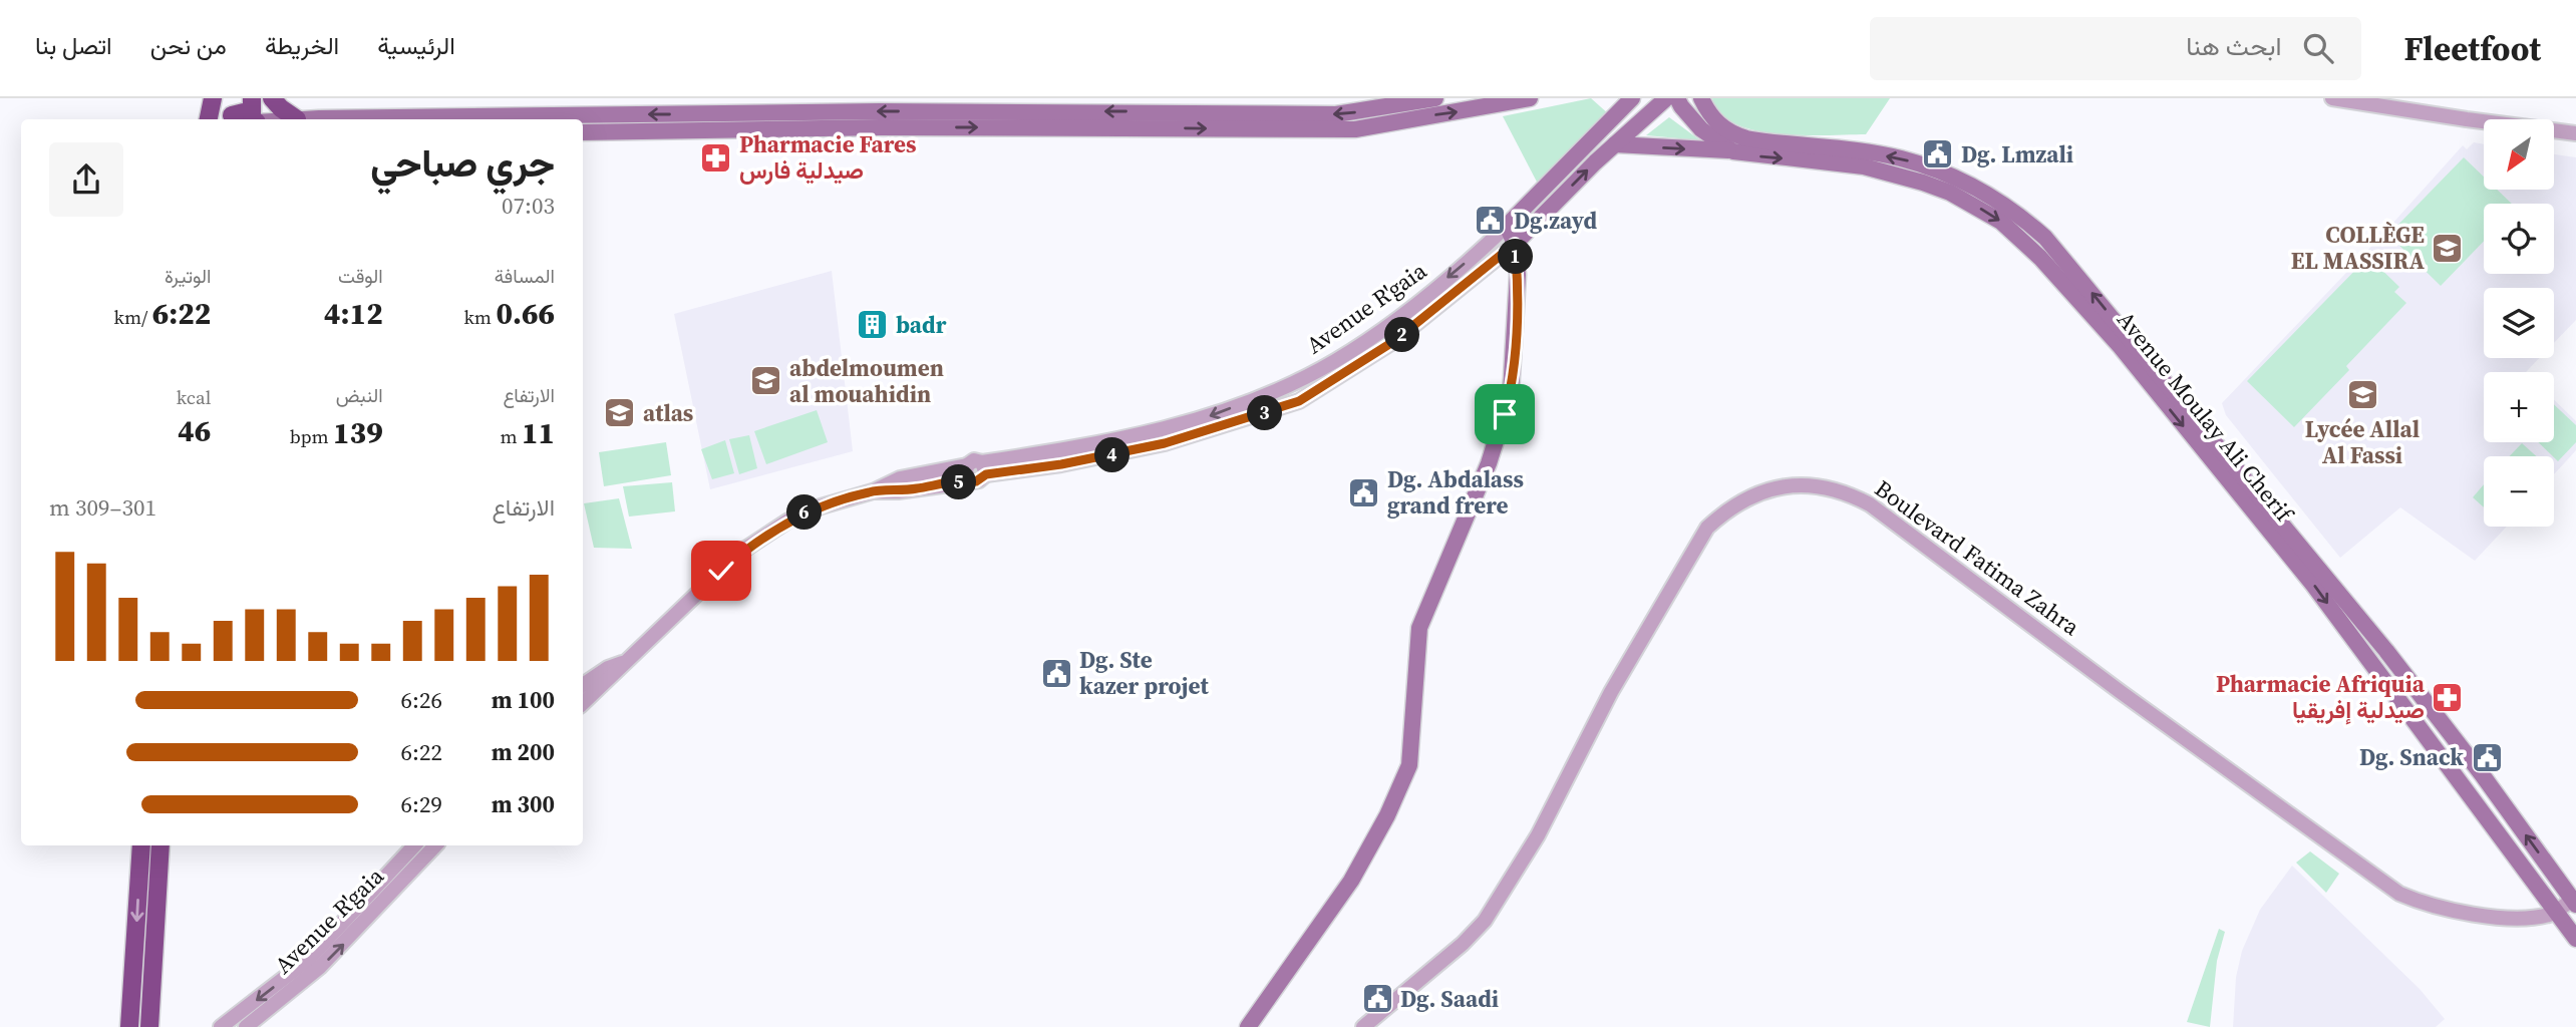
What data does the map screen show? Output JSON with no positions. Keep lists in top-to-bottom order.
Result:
{
  "streets": {
    "main road": ["Avenue R'gaia", "Avenue Moulay Ali Cherif"],
    "street": ["Boulevard Fatima Zahra"]
  },
  "crossings": [
    ["Avenue Moulay Ali Cherif", "Boulevard Fatima Zahra"]
  ],
  "places": {
    "public building": [
      "Dg. Lmzali",
      "Dg.zayd",
      "Dg. Abdalass grand frere",
      "Dg. Ste kazer projet",
      "Dg. Snack",
      "Dg. Saadi"
    ],
    "pharmacy": ["Pharmacie Fares صيدلية فارس", "Pharmacie Afriquia صيدلية إفريقيا"],
    "school or university": [
      "COLLÈGE EL MASSIRA",
      "abdelmoumen al mouahidin",
      "Lycée Allal Al Fassi",
      "atlas"
    ],
    "building": ["badr"]
  },
  "north": "bottom left",
  "page": {
    "header": "Fleetfoot",
    "search": "ابحث هنا",
    "nav": [
      "الرئيسية",
      "الخريطة",
      "من نحن",
      "اتصل بنا"
    ],
    "map_buttons": ["+", "−"],
    "heading": ["جري صباحي", "07:03"],
    "pins": [
      "1",
      "2",
      "3",
      "4",
      "5",
      "6"
    ],
    "stats": [
      ["المسافة", "0.66 km"],
      ["الوقت", "4:12"],
      ["الوتيرة", "6:22 /km"],
      ["الارتفاع", "11 m"],
      ["النبض", "139 bpm"],
      ["kcal", "46"]
    ],
    "chart": ["الارتفاع", "301–309 m"],
    "list": [
      {
        "name": "100 m",
        "note": "6:26"
      },
      {
        "name": "200 m",
        "note": "6:22"
      },
      {
        "name": "300 m",
        "note": "6:29"
      }
    ]
  }
}
